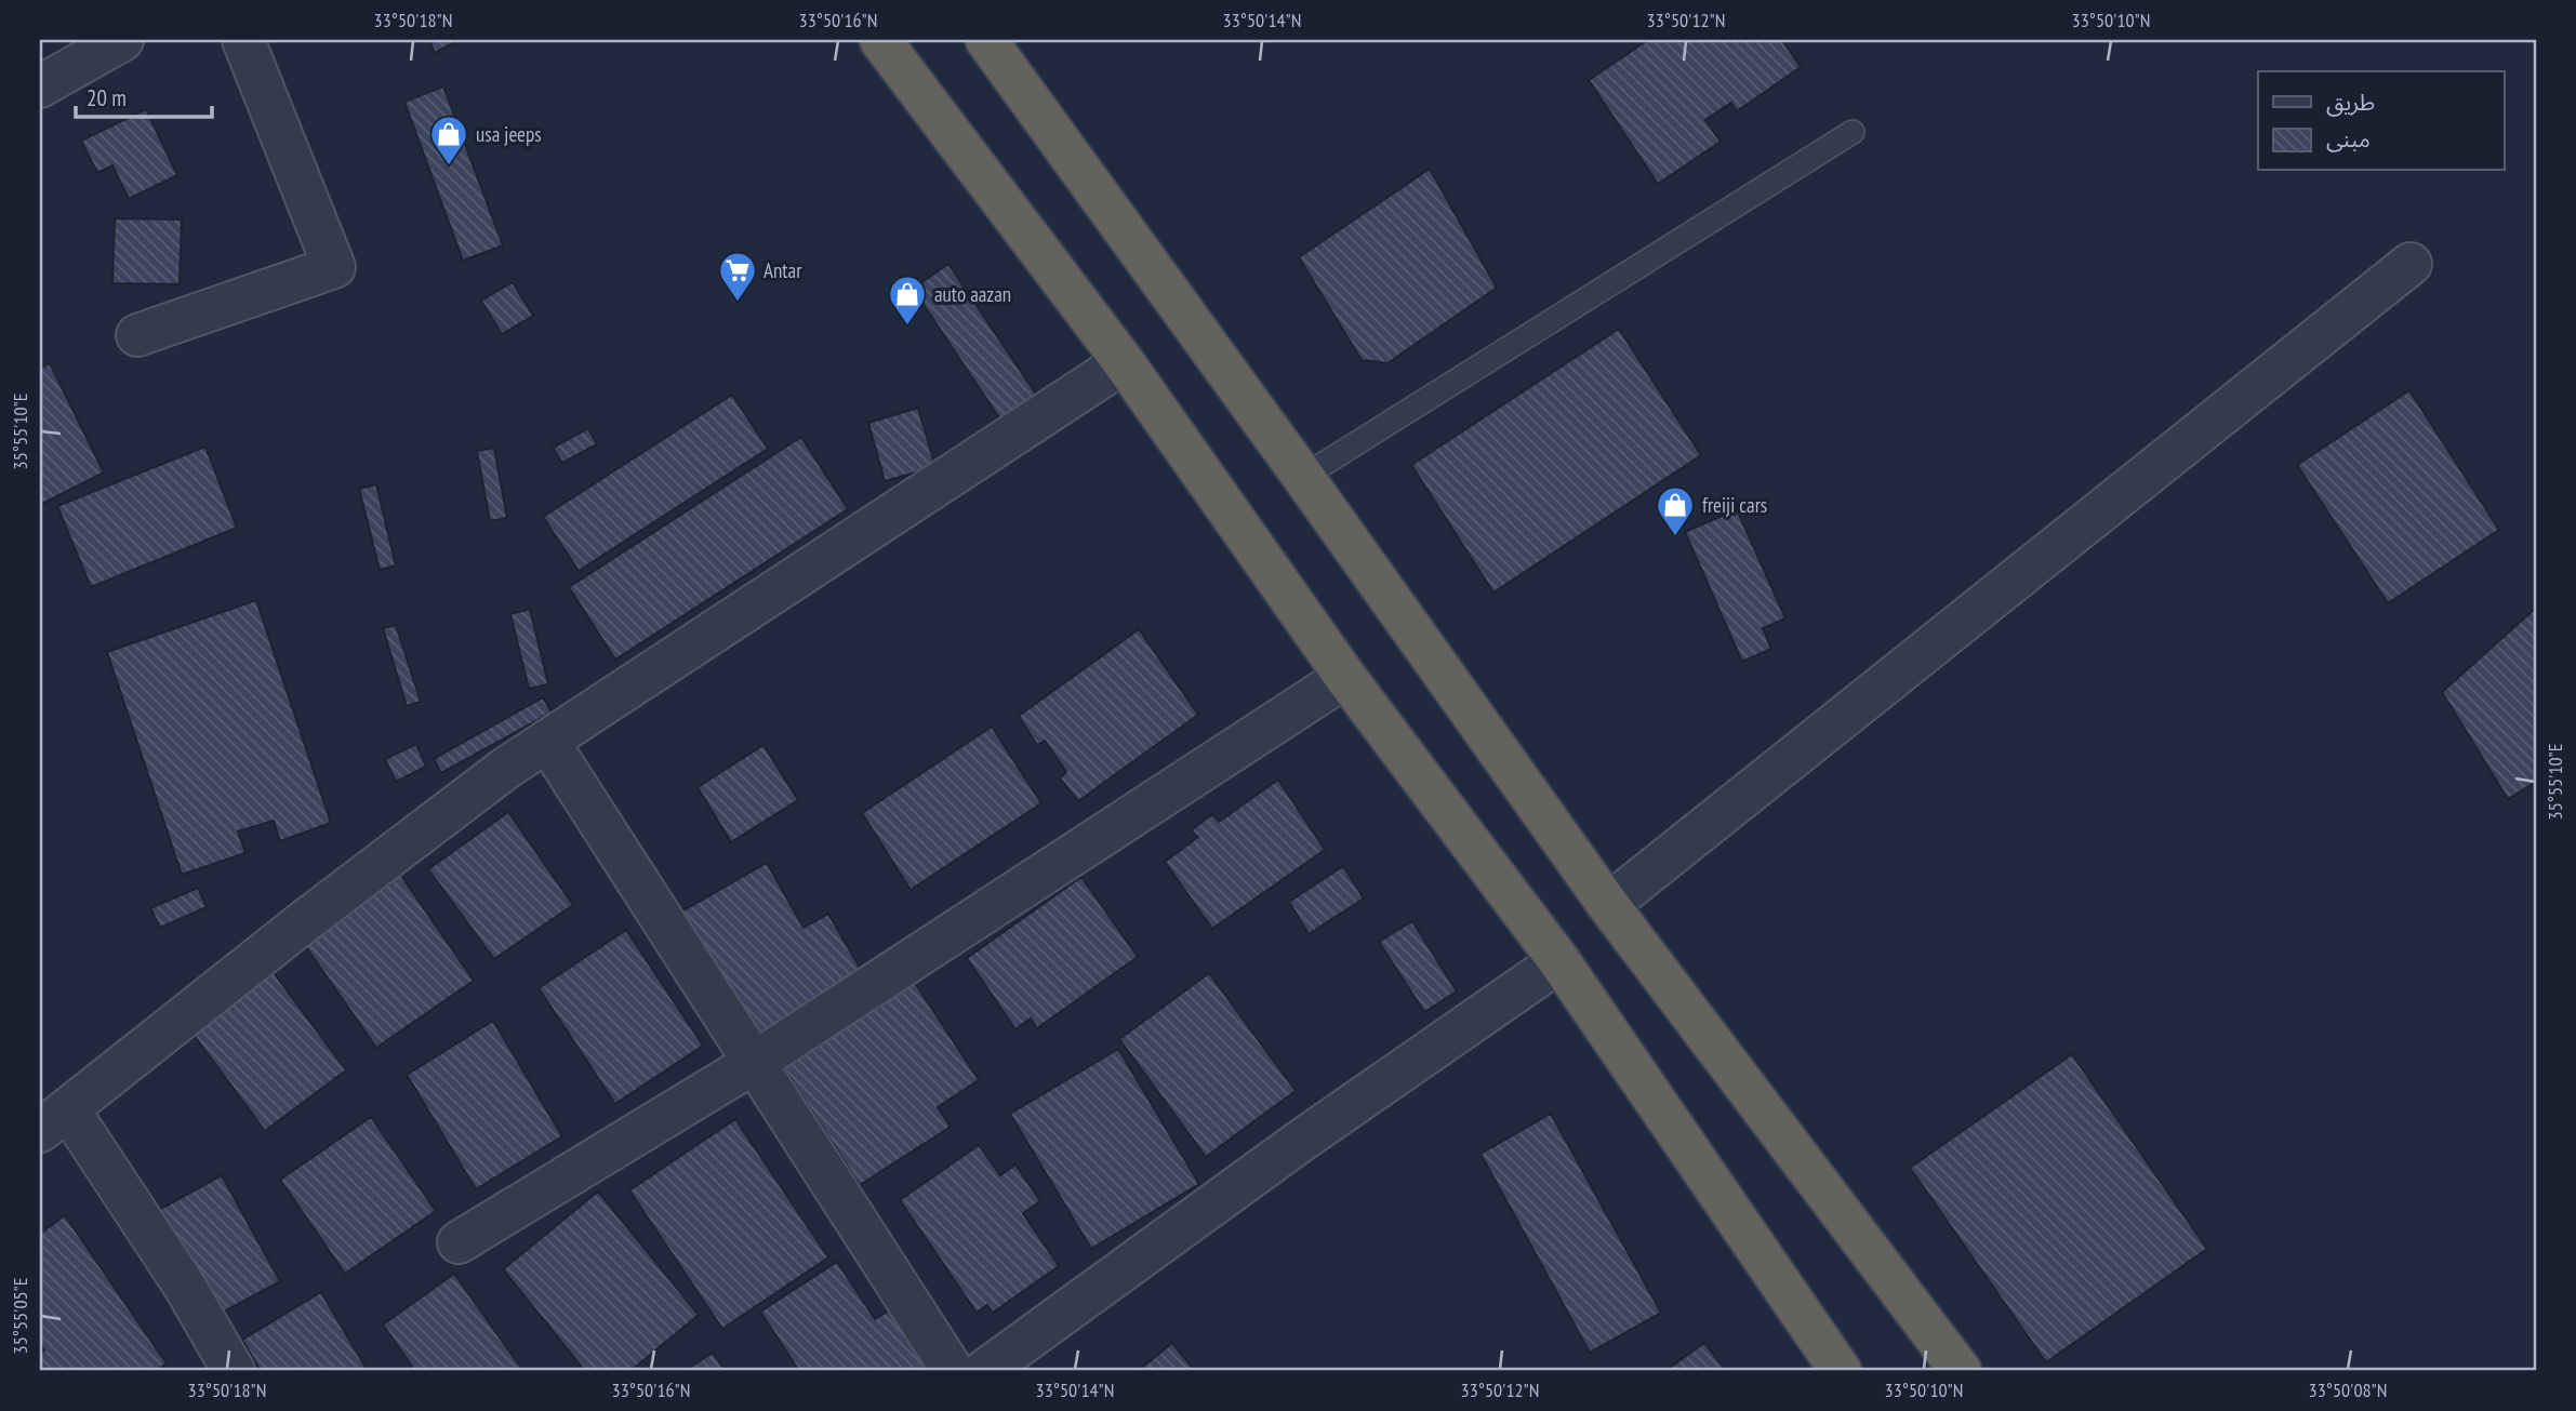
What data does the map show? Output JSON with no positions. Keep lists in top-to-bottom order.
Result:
{
  "places": {
    "shop": ["usa jeeps", "auto aazan", "freiji cars"],
    "supermarket": ["Antar"]
  },
  "legend": ["طريق", "مبنى"],
  "scale_bar": "20 m",
  "coordinates": [
    "33°50'18\"N",
    "33°50'16\"N",
    "33°50'14\"N",
    "33°50'12\"N",
    "33°50'10\"N",
    "35°55'10\"E",
    "35°55'05\"E",
    "33°50'08\"N"
  ]
}
